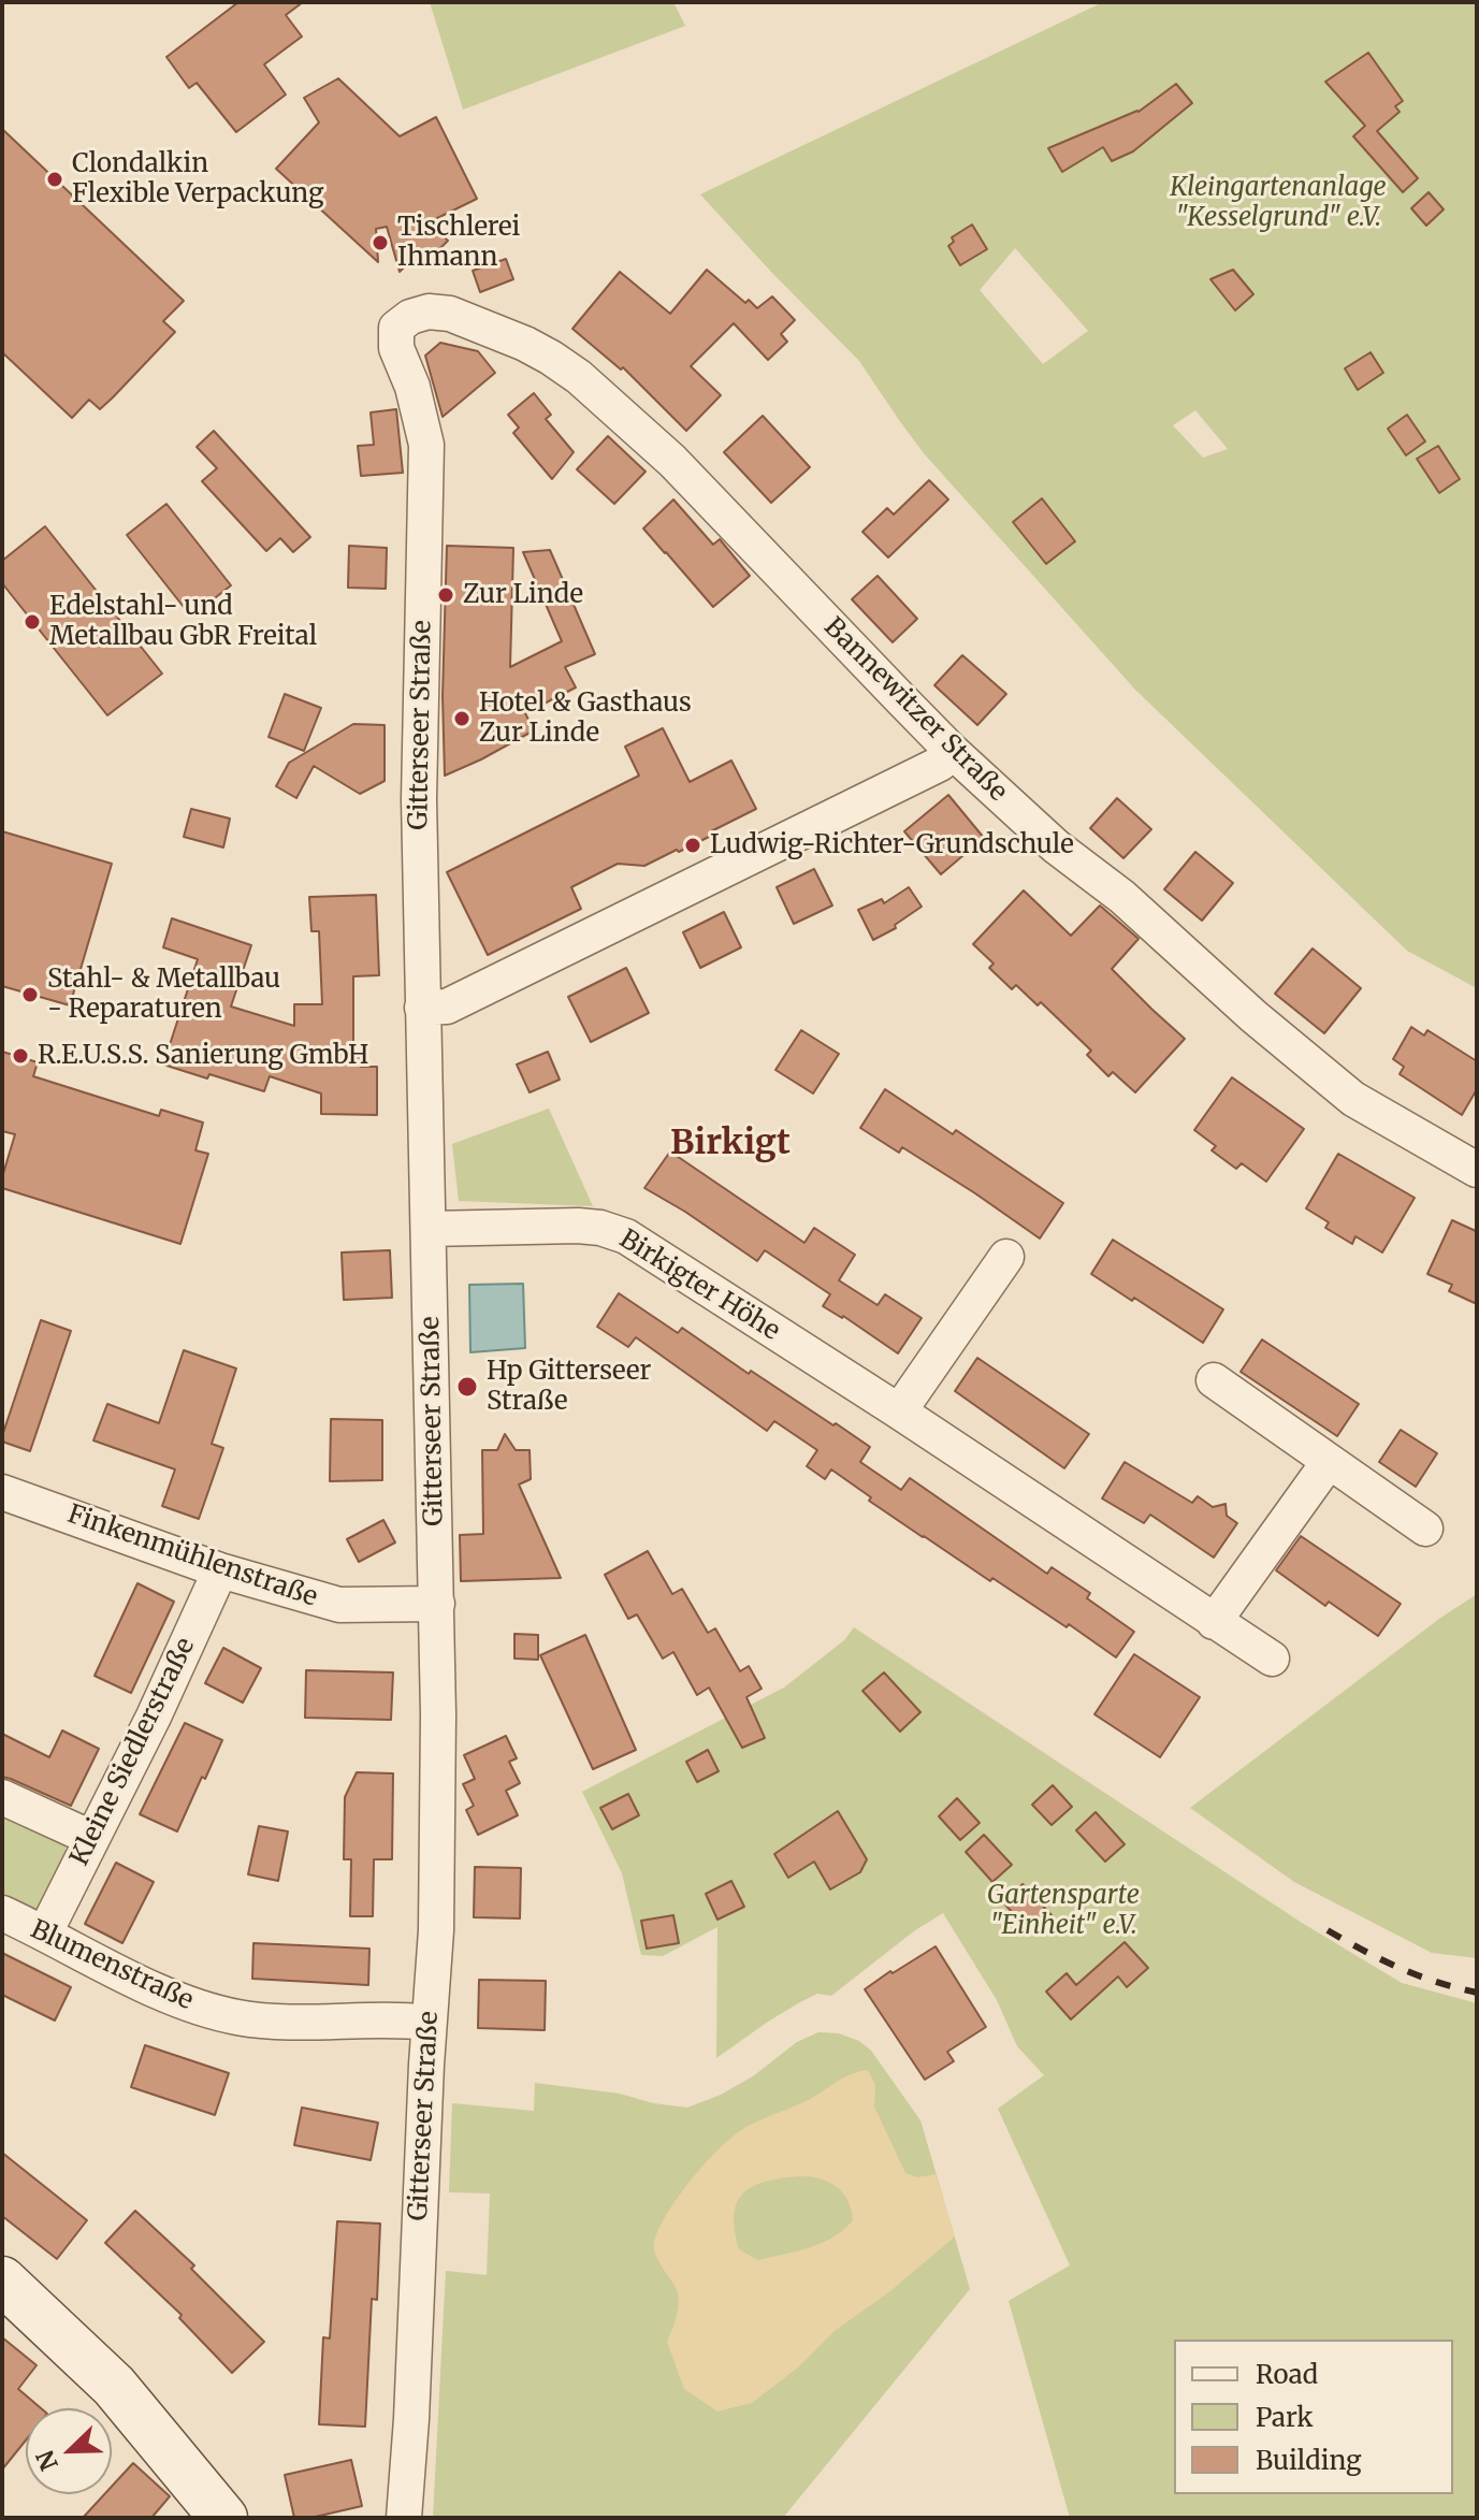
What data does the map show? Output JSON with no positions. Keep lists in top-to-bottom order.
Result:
{
  "streets": {
    "street": [
      "Bannewitzer Straße",
      "Gitterseer Straße",
      "Birkigter Höhe",
      "Finkenmühlenstraße",
      "Kleine Siedlerstraße",
      "Blumenstraße"
    ]
  },
  "crossings": [
    ["Bannewitzer Straße", "Gitterseer Straße"],
    ["Gitterseer Straße", "Birkigter Höhe"],
    ["Gitterseer Straße", "Finkenmühlenstraße"],
    ["Gitterseer Straße", "Blumenstraße"],
    ["Finkenmühlenstraße", "Kleine Siedlerstraße"],
    ["Kleine Siedlerstraße", "Blumenstraße"]
  ],
  "districts": ["Birkigt"],
  "parks": ["Kleingartenanlage \"Kesselgrund\" e.V.", "Gartensparte \"Einheit\" e.V."],
  "places": [
    "Clondalkin Flexible Verpackung",
    "Tischlerei Ihmann",
    "Zur Linde",
    "Edelstahl- und Metallbau GbR Freital",
    "Hotel & Gasthaus Zur Linde",
    "Ludwig-Richter-Grundschule",
    "Stahl- & Metallbau - Reparaturen",
    "R.E.U.S.S. Sanierung GmbH",
    "Hp Gitterseer Straße"
  ],
  "legend": ["Road", "Park", "Building"],
  "north": "bottom left"
}
